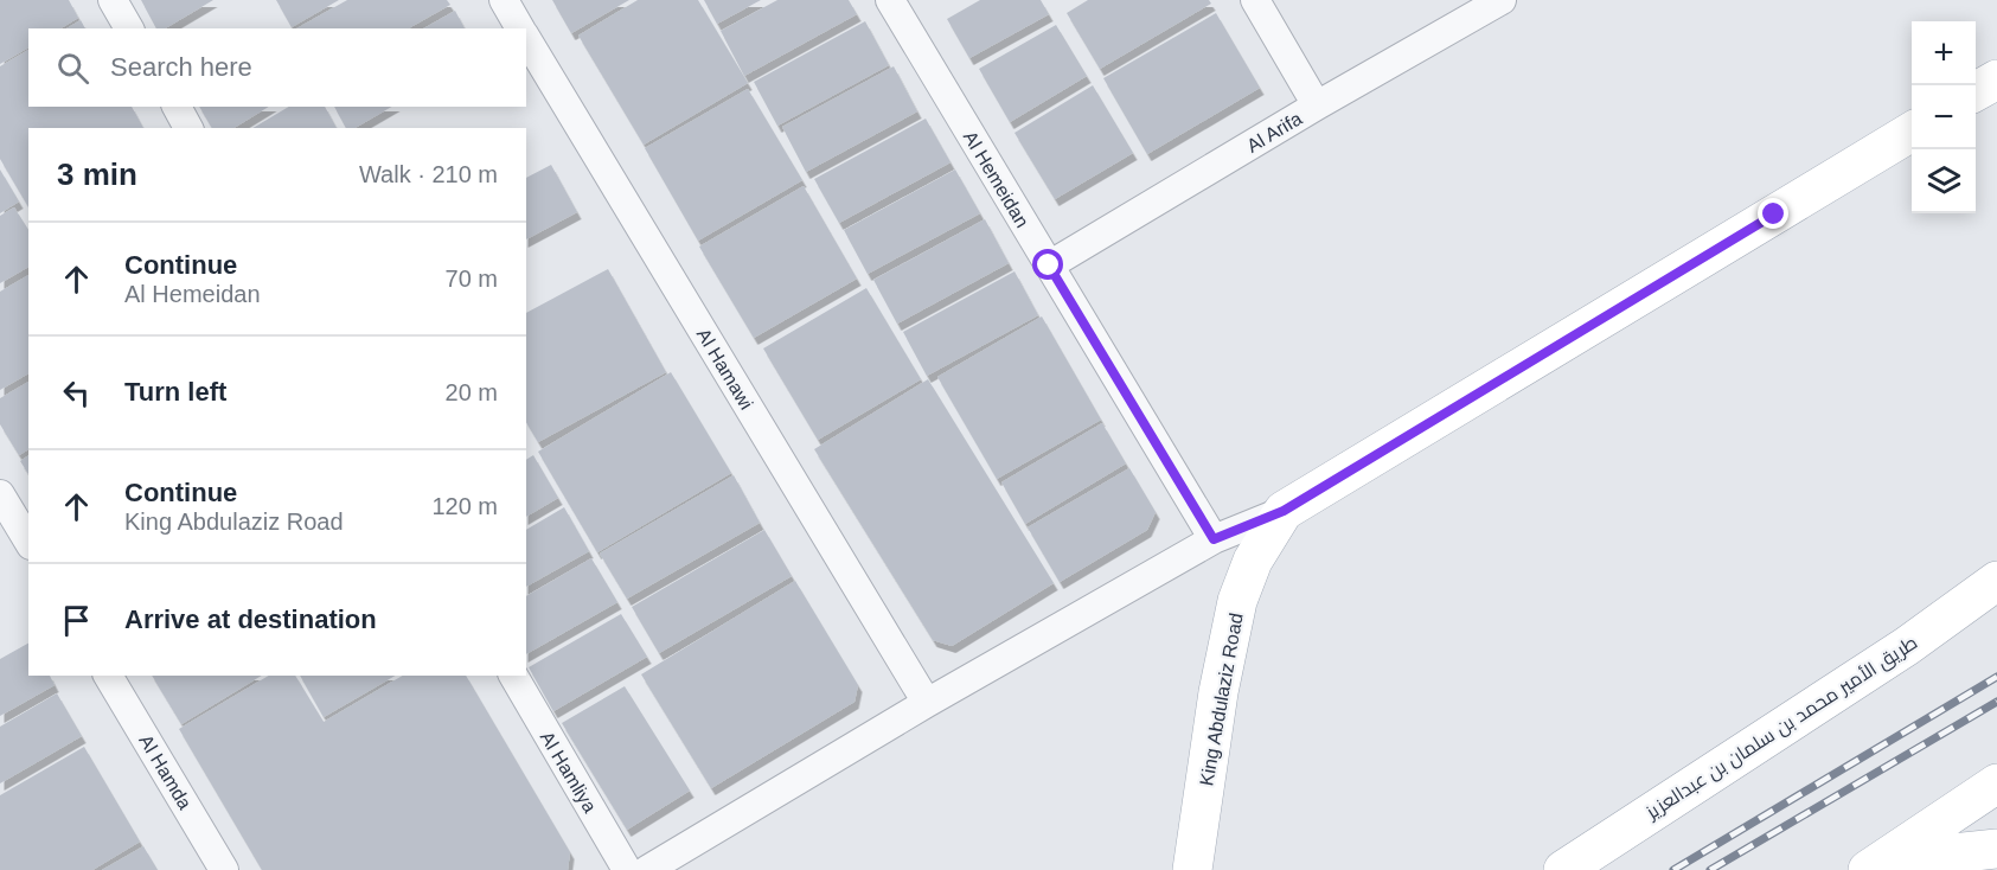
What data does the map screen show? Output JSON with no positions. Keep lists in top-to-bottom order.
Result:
{
  "streets": {
    "main road": ["King Abdulaziz Road", "طريق الأمير محمد بن سلمان بن عبدالعزيز"],
    "street": [
      "Al Arifa",
      "Al Hemeidan",
      "Al Hamawi",
      "Al Hamda",
      "Al Hamliya"
    ]
  },
  "crossings": [
    ["Al Arifa", "Al Hemeidan"]
  ],
  "page": {
    "map_buttons": ["+", "−"],
    "search": "Search here",
    "heading": ["3 min", "Walk · 210 m"],
    "list": [
      ["Continue", "Al Hemeidan", "70 m"],
      ["Turn left", "20 m"],
      ["Continue", "King Abdulaziz Road", "120 m"],
      "Arrive at destination"
    ]
  }
}
